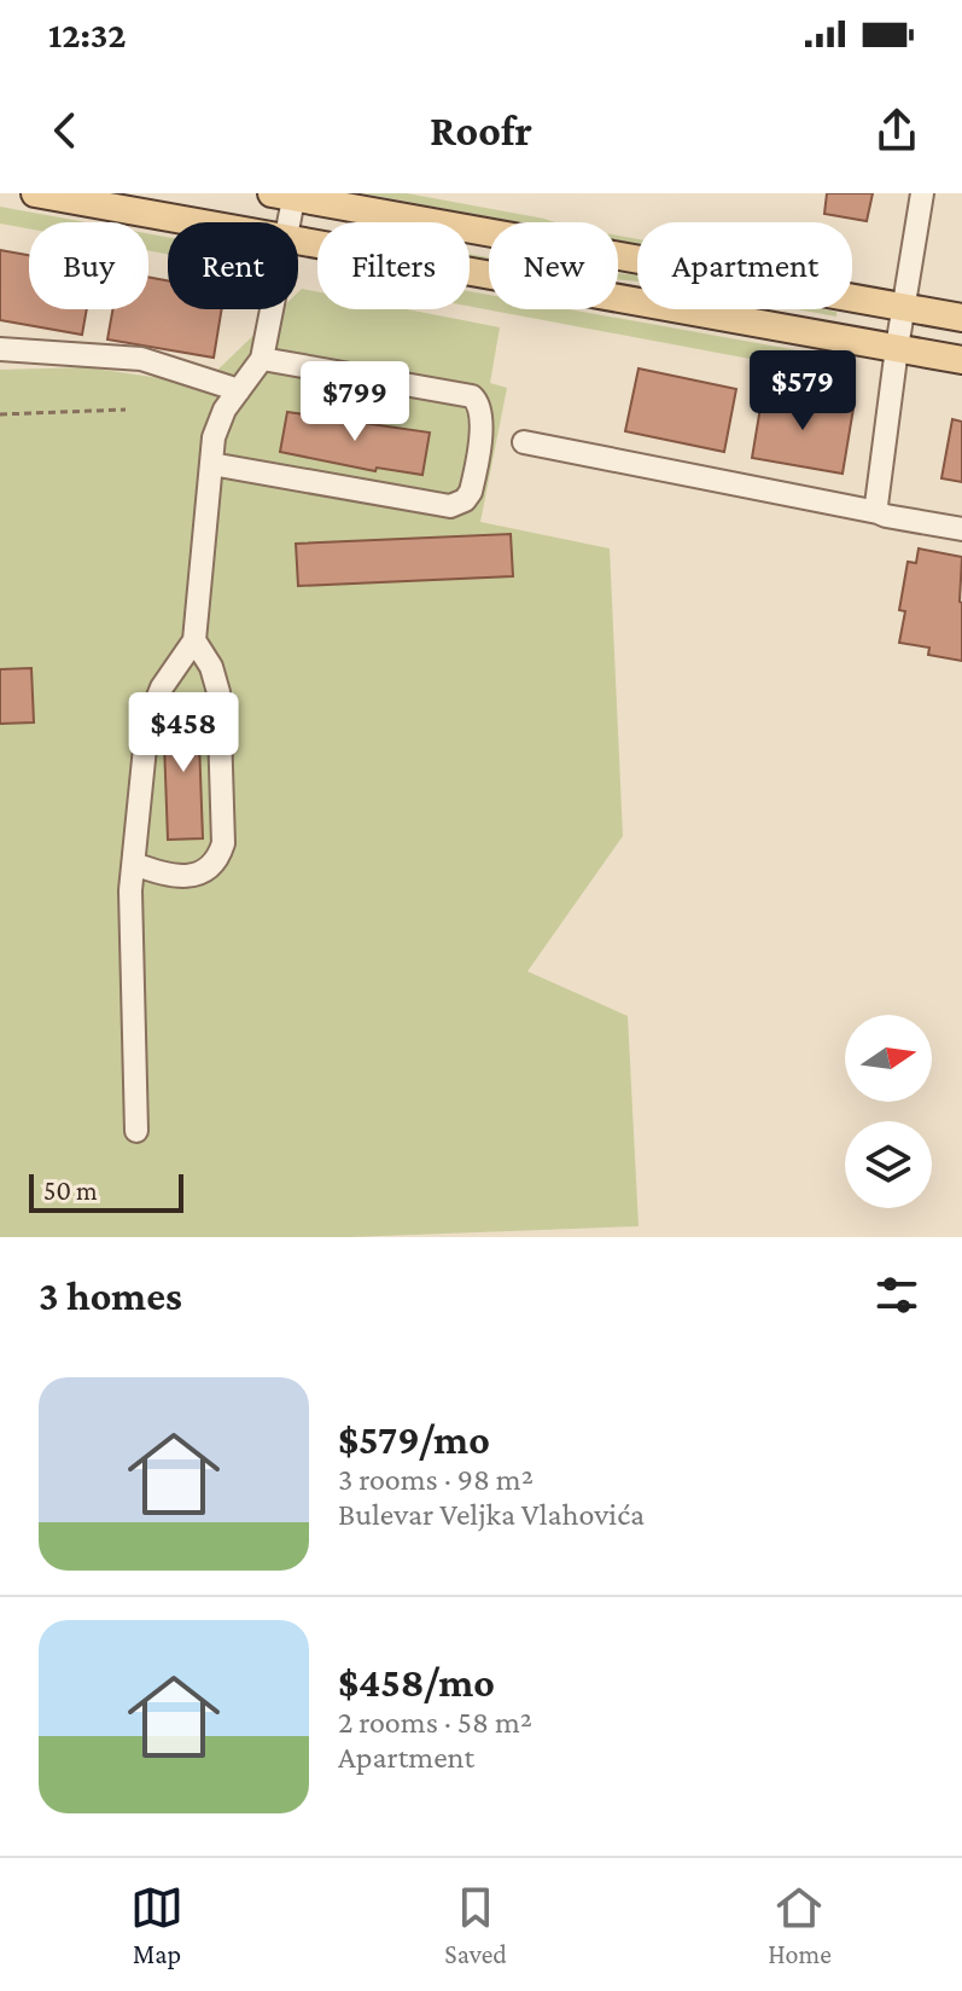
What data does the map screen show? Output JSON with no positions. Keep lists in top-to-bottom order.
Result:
{
  "scale_bar": "50 m",
  "north": "right",
  "page": {
    "status": "12:32",
    "header": "Roofr",
    "chip": [
      "Buy",
      "Rent",
      "Filters",
      "New",
      "Apartment"
    ],
    "price": ["$579", "$799", "$458"],
    "scale": "50 m",
    "heading": "3 homes",
    "list": [
      {
        "name": "$579/mo",
        "note": "3 rooms · 98 m² · Bulevar Veljka Vlahovića"
      },
      {
        "name": "$458/mo",
        "note": "2 rooms · 58 m² · Apartment"
      }
    ],
    "tabs": ["Map", "Saved", "Home"]
  }
}
